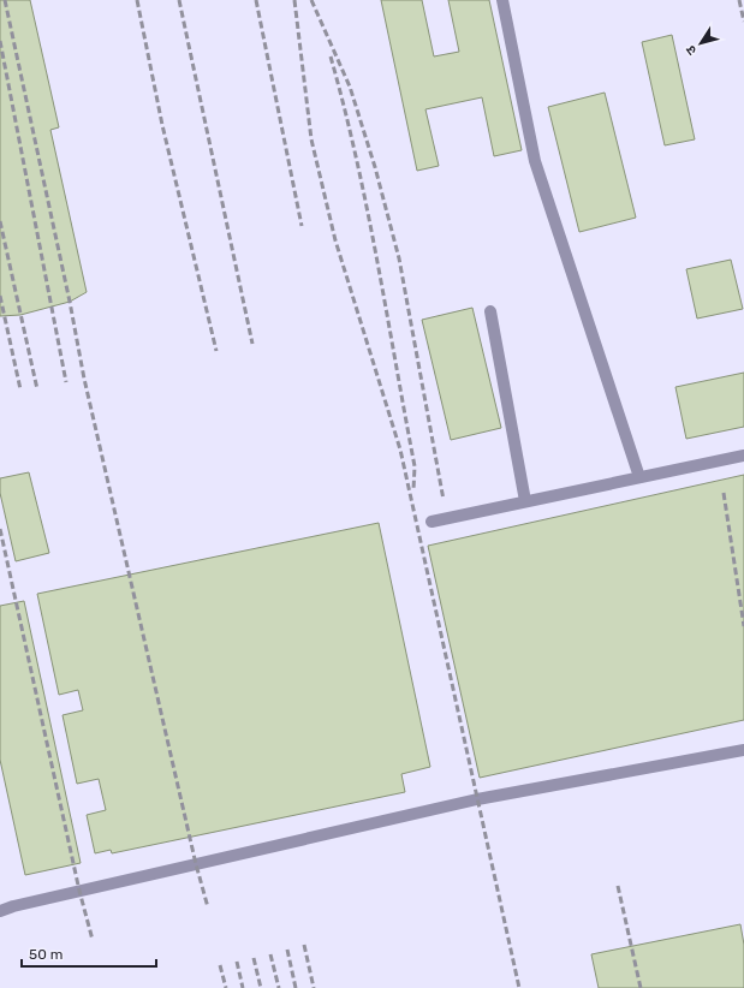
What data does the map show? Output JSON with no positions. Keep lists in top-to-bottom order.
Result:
{
  "scale_bar": "50 m",
  "north": "bottom left"
}
